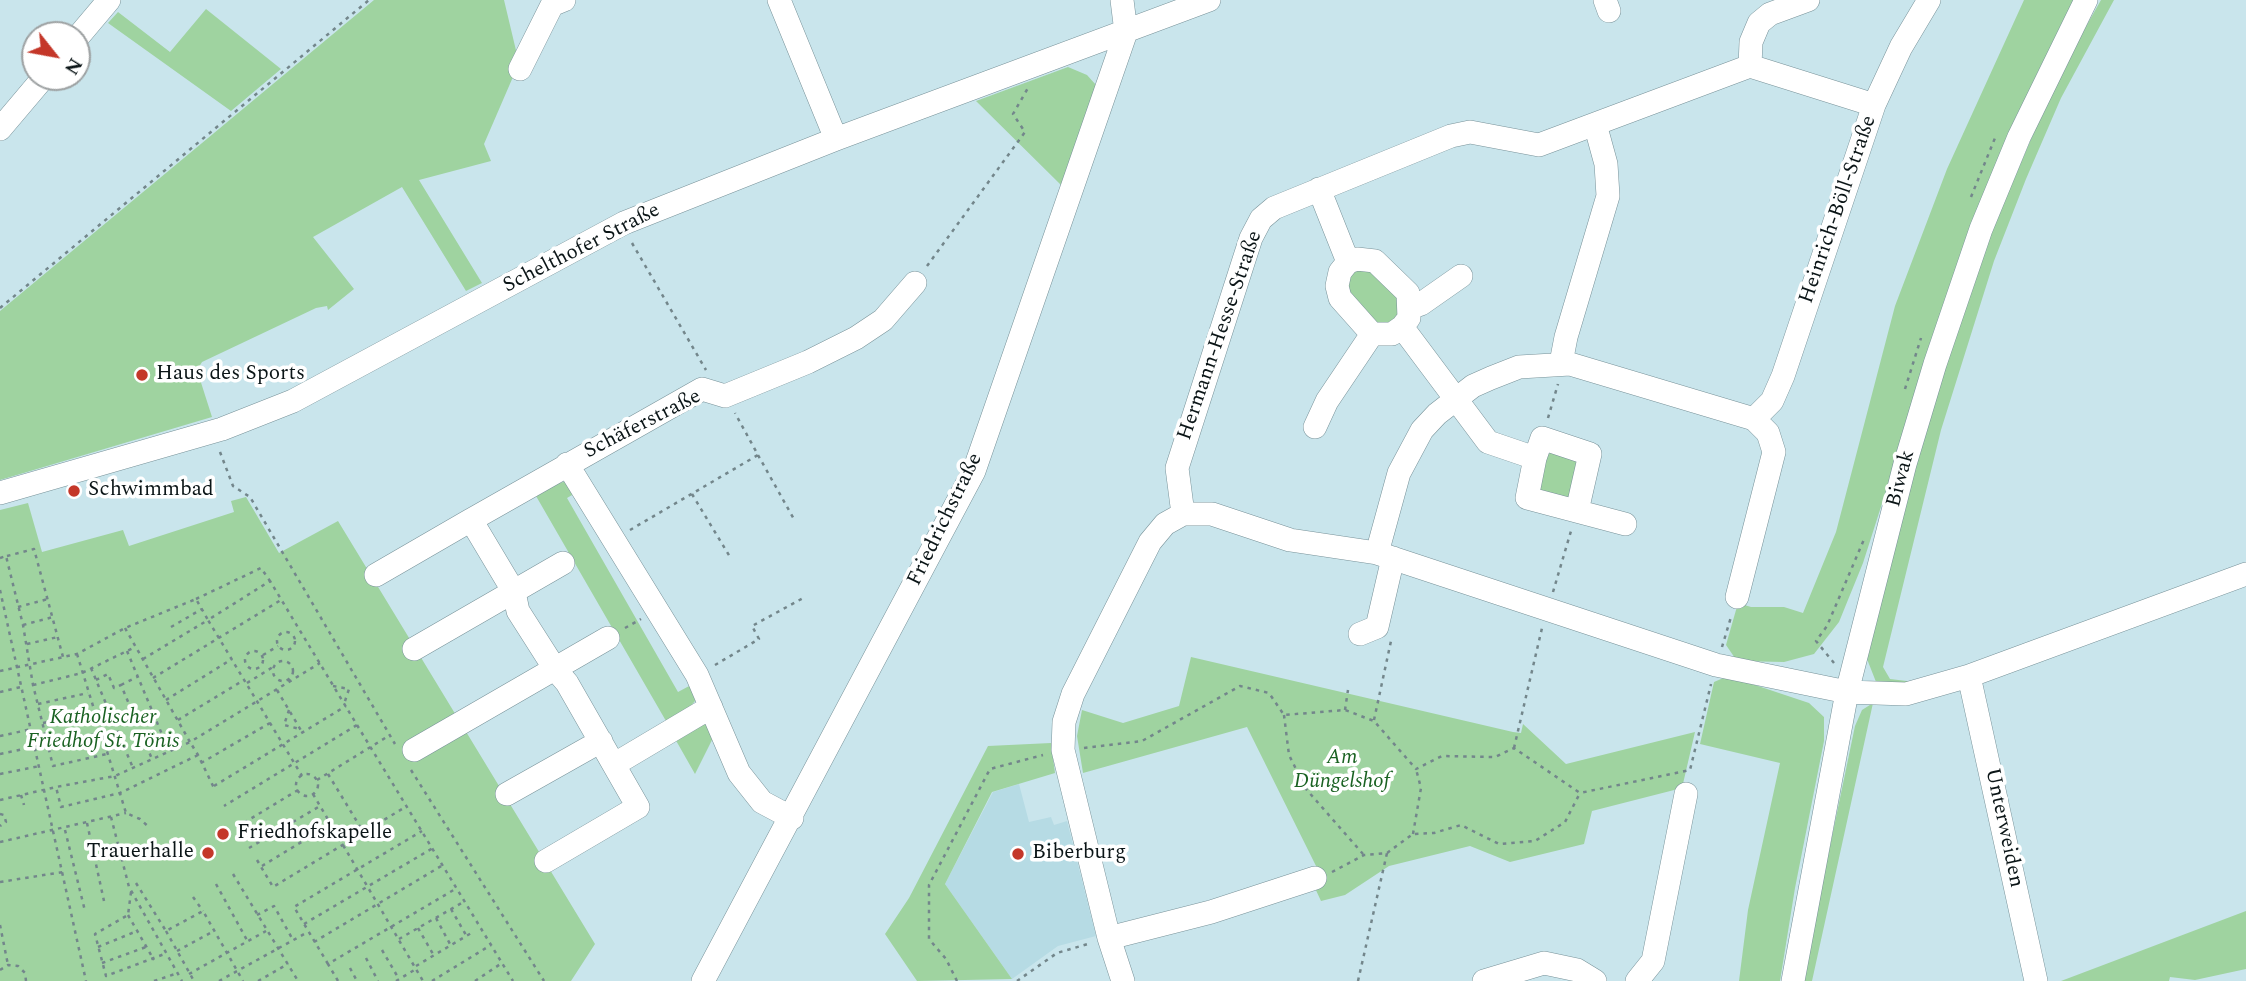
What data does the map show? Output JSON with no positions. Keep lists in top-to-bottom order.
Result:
{
  "streets": {
    "street": [
      "Heinrich-Böll-Straße",
      "Schelthofer Straße",
      "Hermann-Hesse-Straße",
      "Schäferstraße",
      "Biwak",
      "Friedrichstraße",
      "Unterweiden"
    ]
  },
  "crossings": [
    ["Schelthofer Straße", "Schäferstraße"],
    ["Schelthofer Straße", "Friedrichstraße"],
    ["Schäferstraße", "Friedrichstraße"]
  ],
  "parks": ["Katholischer Friedhof St. Tönis", "Am Düngelshof"],
  "places": [
    "Haus des Sports",
    "Schwimmbad",
    "Friedhofskapelle",
    "Trauerhalle",
    "Biberburg"
  ],
  "north": "bottom right"
}
